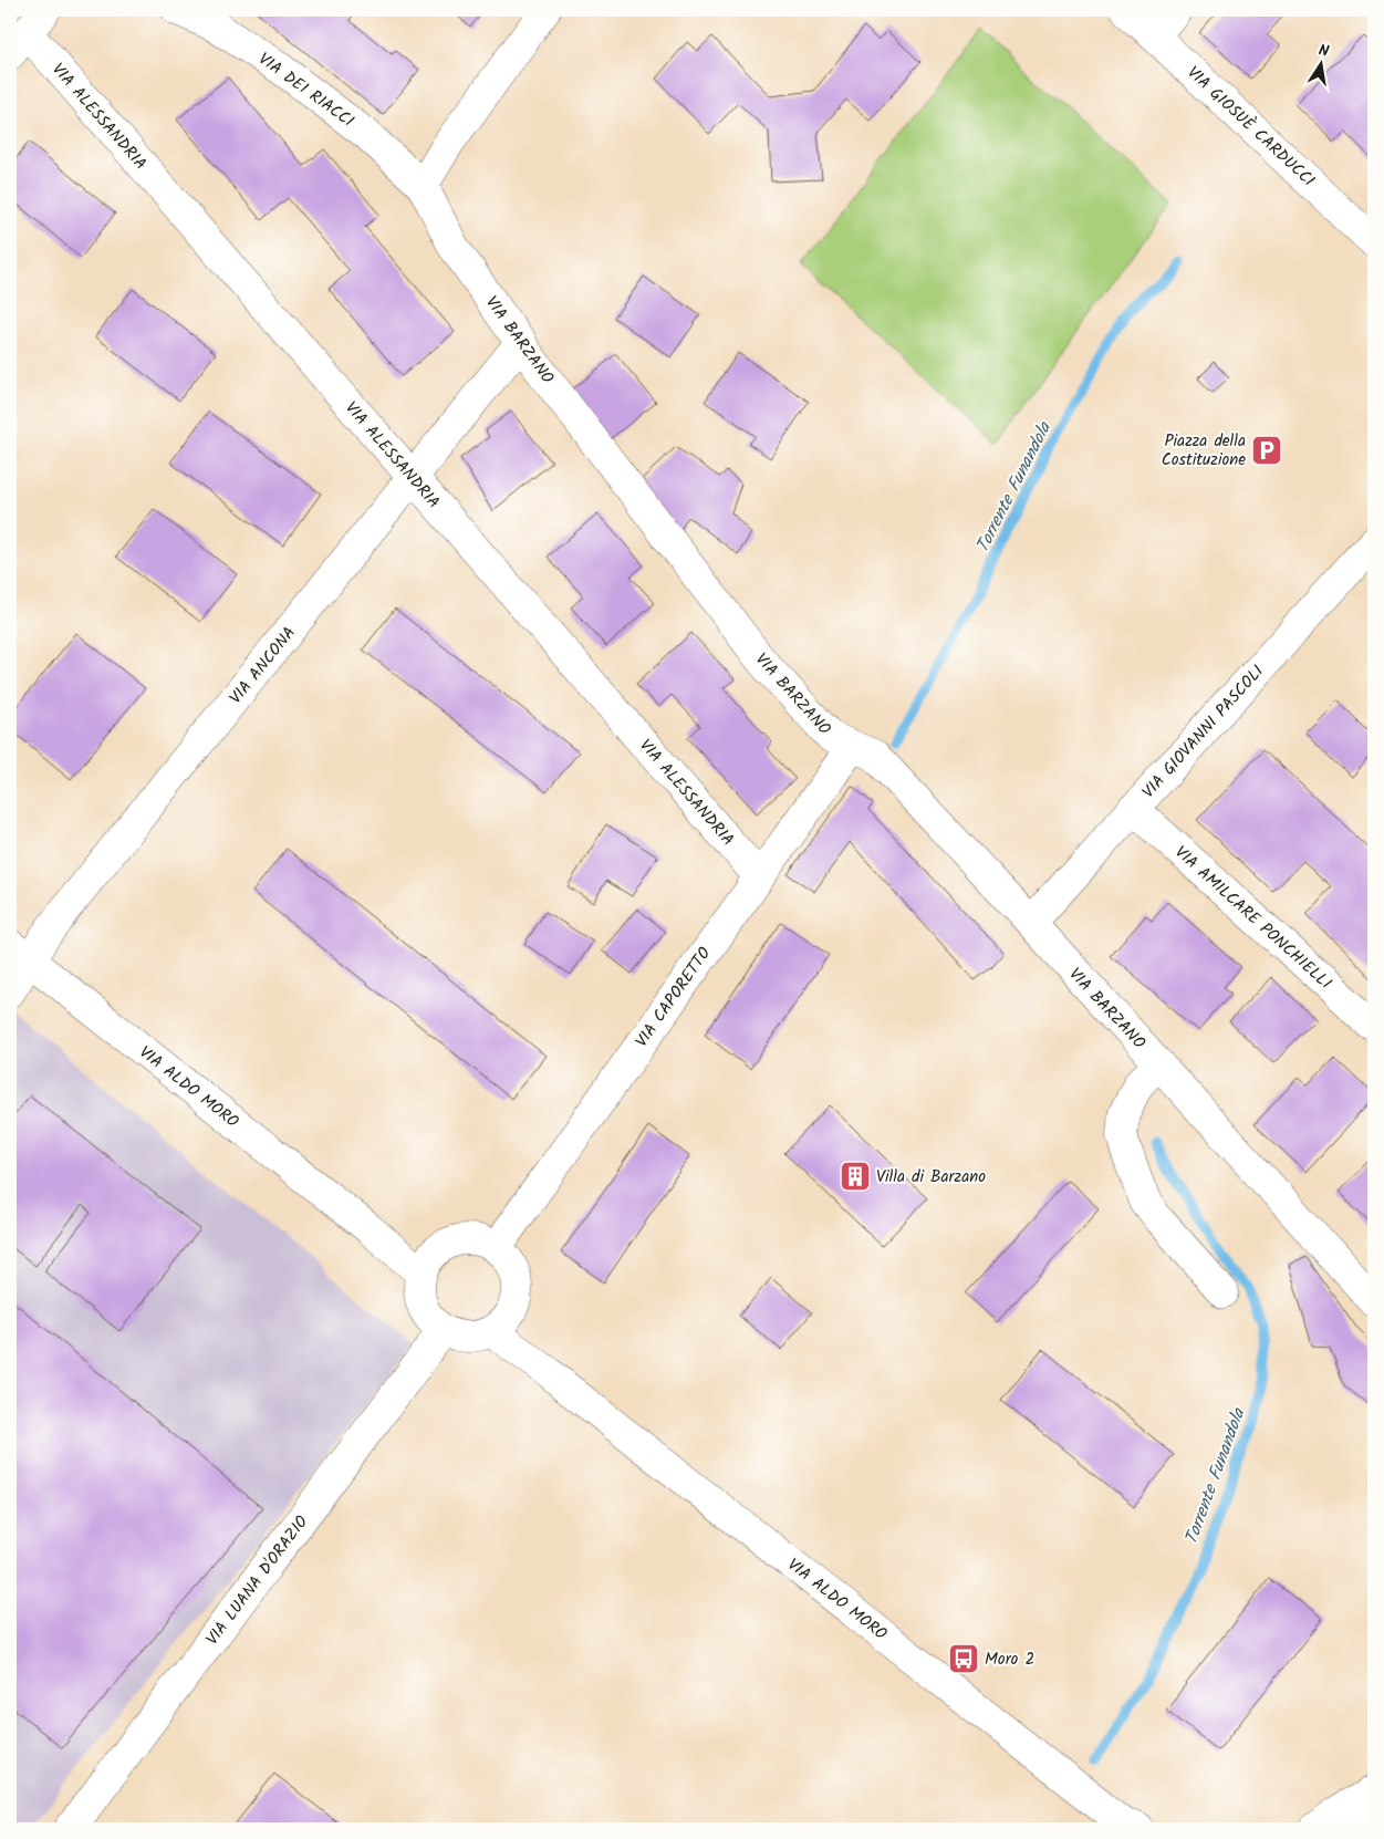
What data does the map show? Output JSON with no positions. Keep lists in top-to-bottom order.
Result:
{
  "streets": {
    "street": [
      "VIA DEI RIACCI",
      "VIA ALESSANDRIA",
      "VIA GIOSUÈ CARDUCCI",
      "VIA BARZANO",
      "VIA ANCONA",
      "VIA GIOVANNI PASCOLI",
      "VIA AMILCARE PONCHIELLI",
      "VIA CAPORETTO",
      "VIA ALDO MORO",
      "VIA LUANA D'ORAZIO"
    ]
  },
  "crossings": [
    ["VIA DEI RIACCI", "VIA BARZANO"],
    ["VIA ALESSANDRIA", "VIA ANCONA"],
    ["VIA ALESSANDRIA", "VIA CAPORETTO"],
    ["VIA BARZANO", "VIA ANCONA"],
    ["VIA BARZANO", "VIA GIOVANNI PASCOLI"],
    ["VIA BARZANO", "VIA CAPORETTO"],
    ["VIA ANCONA", "VIA ALDO MORO"],
    ["VIA GIOVANNI PASCOLI", "VIA AMILCARE PONCHIELLI"],
    ["VIA CAPORETTO", "VIA ALDO MORO"],
    ["VIA CAPORETTO", "VIA LUANA D'ORAZIO"],
    ["VIA ALDO MORO", "VIA LUANA D'ORAZIO"]
  ],
  "water": ["Torrente Funandola"],
  "places": {
    "parking": ["Piazza della Costituzione"],
    "building": ["Villa di Barzano"],
    "bus stop": ["Moro 2"]
  },
  "north": "top"
}
